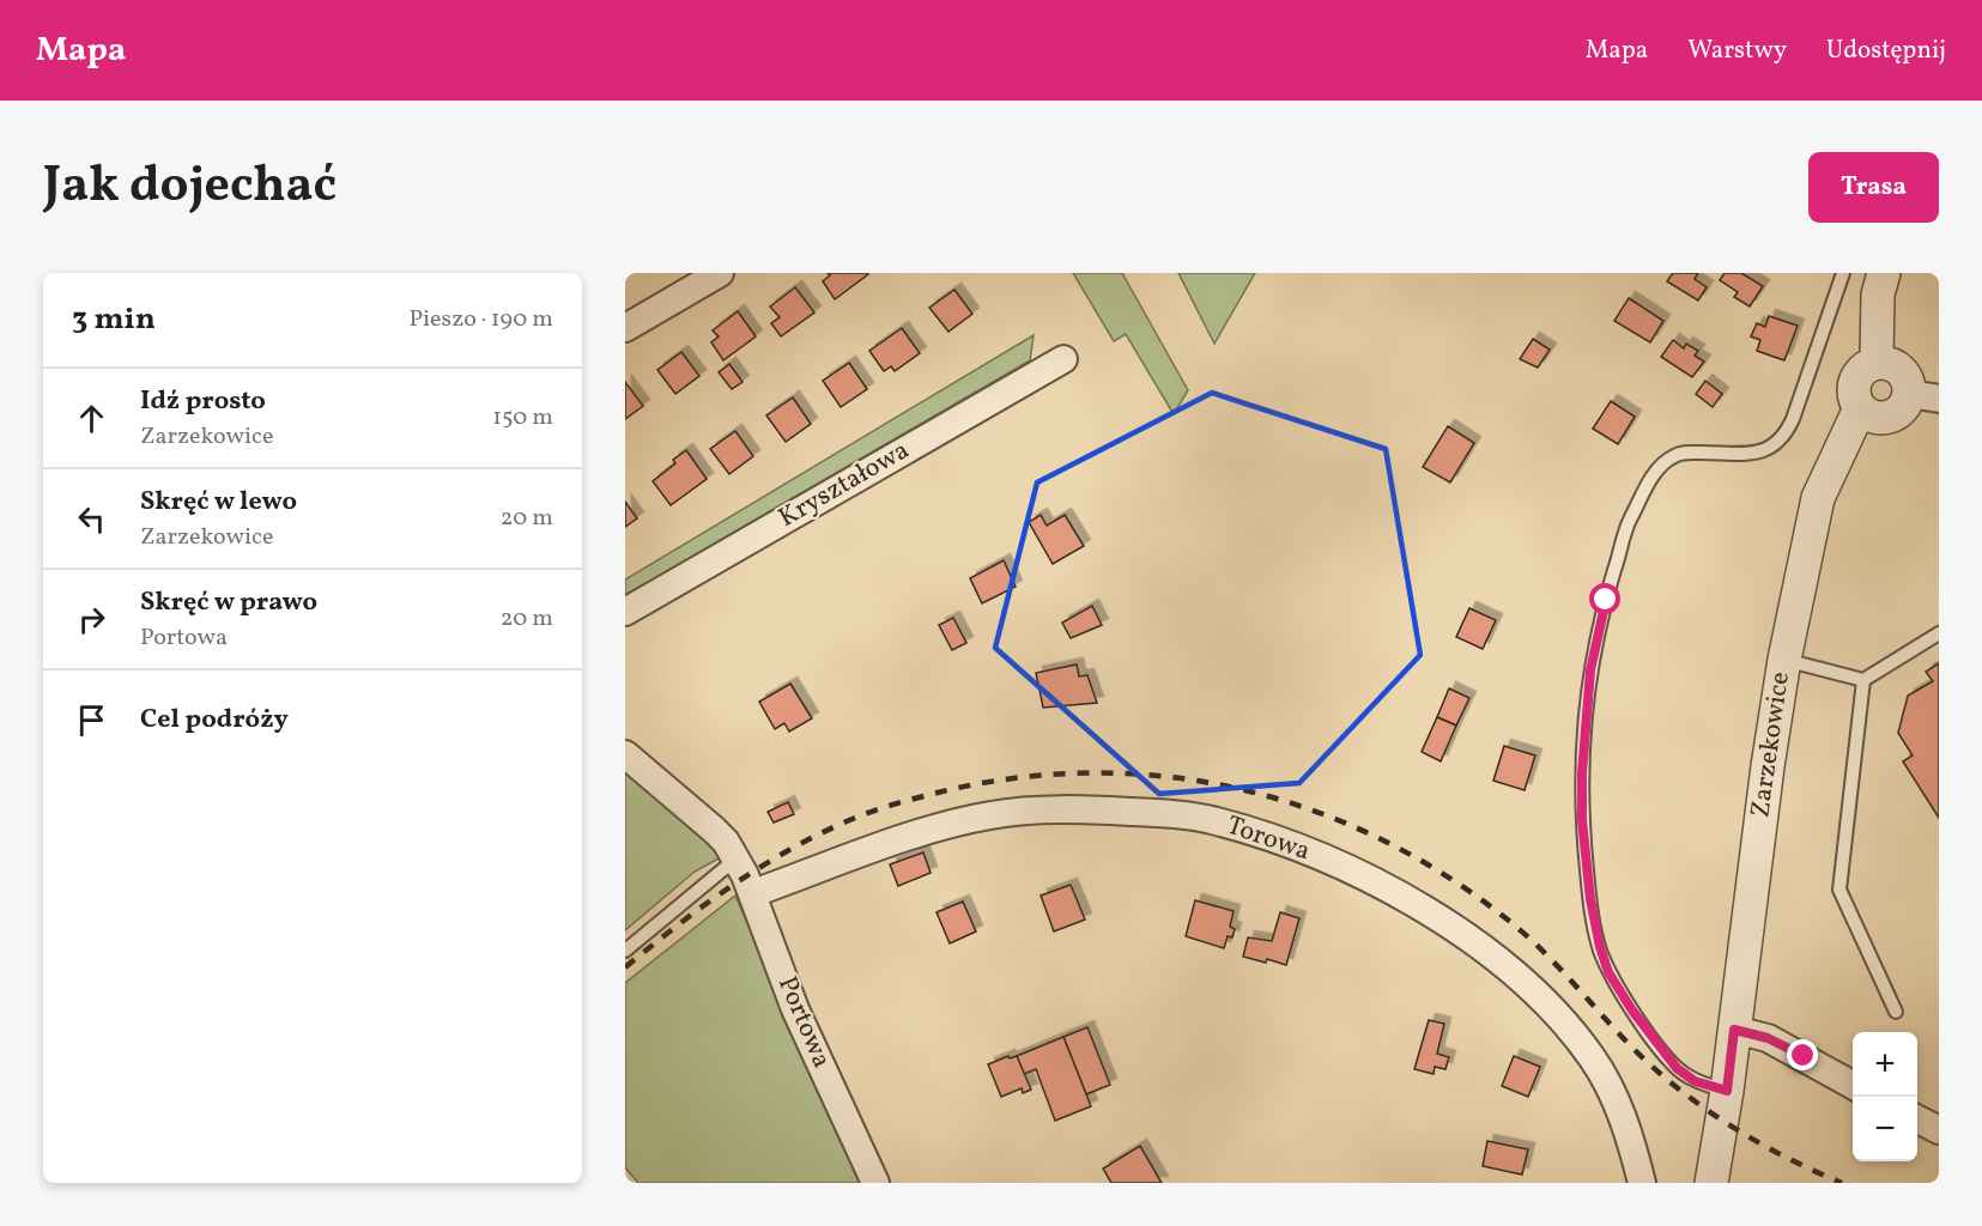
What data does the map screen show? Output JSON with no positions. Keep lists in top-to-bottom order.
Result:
{
  "streets": {
    "street": [
      "Kryształowa",
      "Zarzekowice",
      "Torowa",
      "Portowa"
    ]
  },
  "crossings": [
    ["Torowa", "Portowa"]
  ],
  "page": {
    "header": "Mapa",
    "nav": ["Mapa", "Warstwy", "Udostępnij"],
    "title": "Jak dojechać",
    "buttons": "Trasa",
    "heading": ["3 min", "Pieszo · 190 m"],
    "list": [
      ["Idź prosto", "Zarzekowice", "150 m"],
      ["Skręć w lewo", "Zarzekowice", "20 m"],
      ["Skręć w prawo", "Portowa", "20 m"],
      "Cel podróży"
    ],
    "map_buttons": ["+", "−"]
  }
}
